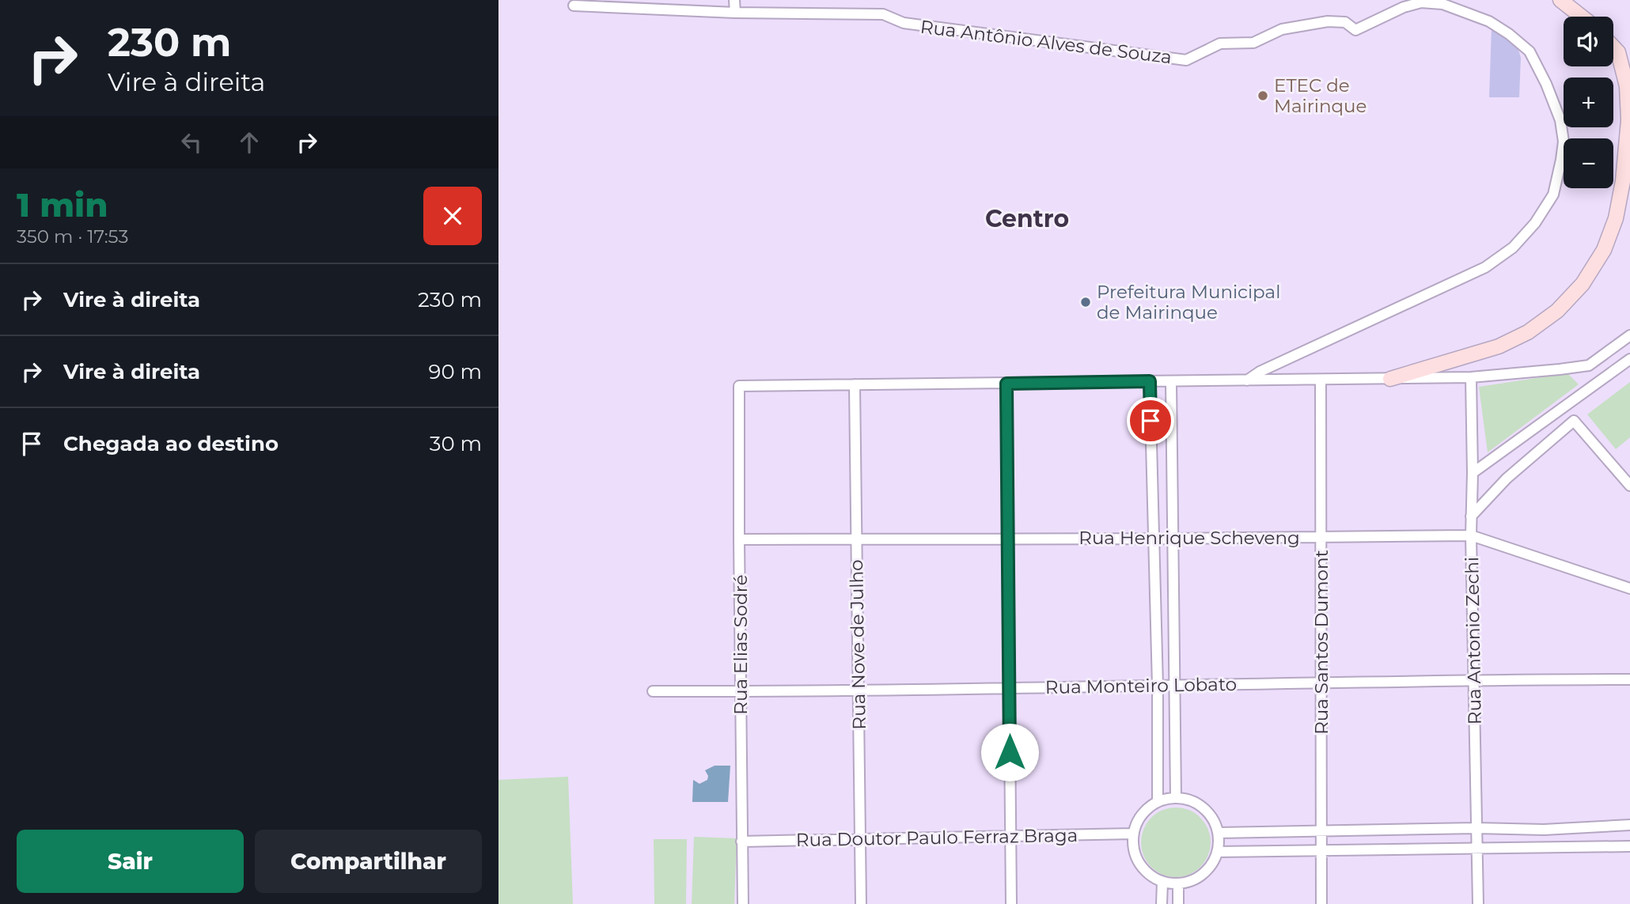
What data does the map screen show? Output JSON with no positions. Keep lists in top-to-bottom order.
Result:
{
  "streets": {
    "street": [
      "Rua Antônio Alves de Souza",
      "Rua Henrique Scheveng",
      "Rua Antonio Zechi",
      "Rua Santos Dumont",
      "Rua Elias Sodré",
      "Rua Nove de Julho",
      "Rua Monteiro Lobato",
      "Rua Doutor Paulo Ferraz Braga"
    ]
  },
  "crossings": [
    ["Rua Henrique Scheveng", "Rua Antonio Zechi"],
    ["Rua Henrique Scheveng", "Rua Santos Dumont"],
    ["Rua Henrique Scheveng", "Rua Elias Sodré"],
    ["Rua Henrique Scheveng", "Rua Nove de Julho"],
    ["Rua Antonio Zechi", "Rua Monteiro Lobato"],
    ["Rua Santos Dumont", "Rua Monteiro Lobato"],
    ["Rua Elias Sodré", "Rua Nove de Julho"],
    ["Rua Elias Sodré", "Rua Monteiro Lobato"],
    ["Rua Elias Sodré", "Rua Doutor Paulo Ferraz Braga"],
    ["Rua Nove de Julho", "Rua Monteiro Lobato"],
    ["Rua Nove de Julho", "Rua Doutor Paulo Ferraz Braga"]
  ],
  "districts": ["Centro"],
  "places": ["ETEC de Mairinque", "Prefeitura Municipal de Mairinque"],
  "page": {
    "turn": ["230 m", "Vire à direita"],
    "map_buttons": ["+", "−"],
    "heading": ["1 min", "350 m · 17:53"],
    "list": [
      {
        "name": "Vire à direita",
        "value": "230 m"
      },
      {
        "name": "Vire à direita",
        "value": "90 m"
      },
      {
        "name": "Chegada ao destino",
        "value": "30 m"
      }
    ],
    "buttons": ["Sair", "Compartilhar"]
  }
}
